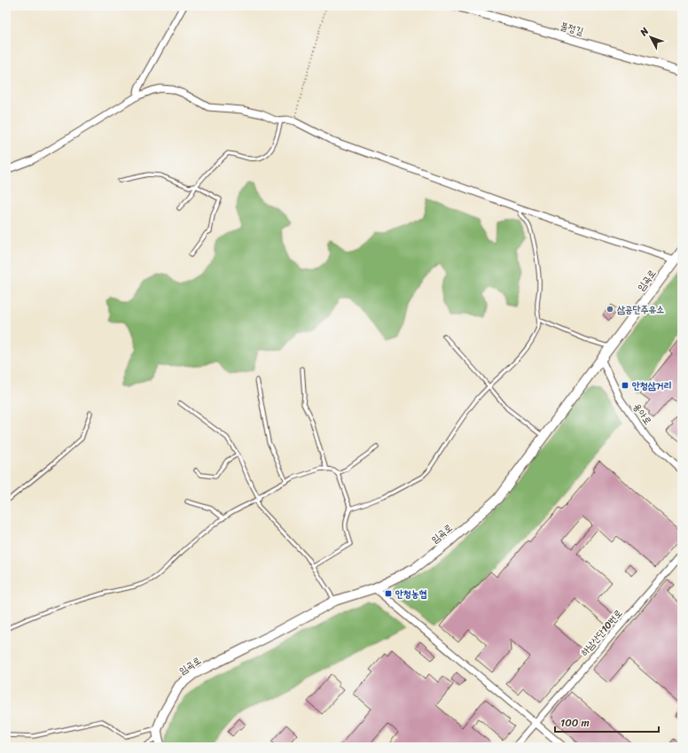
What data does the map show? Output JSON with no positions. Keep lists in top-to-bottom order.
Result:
{
  "streets": {
    "main road": ["임곡로"],
    "street": ["불정길", "용아로", "하남산단10번로"]
  },
  "crossings": [
    ["임곡로", "용아로"]
  ],
  "places": {
    "other": ["삼공단주유소"],
    "transit": ["안청삼거리", "안청농협"]
  },
  "scale_bar": "100 m",
  "north": "top left"
}
